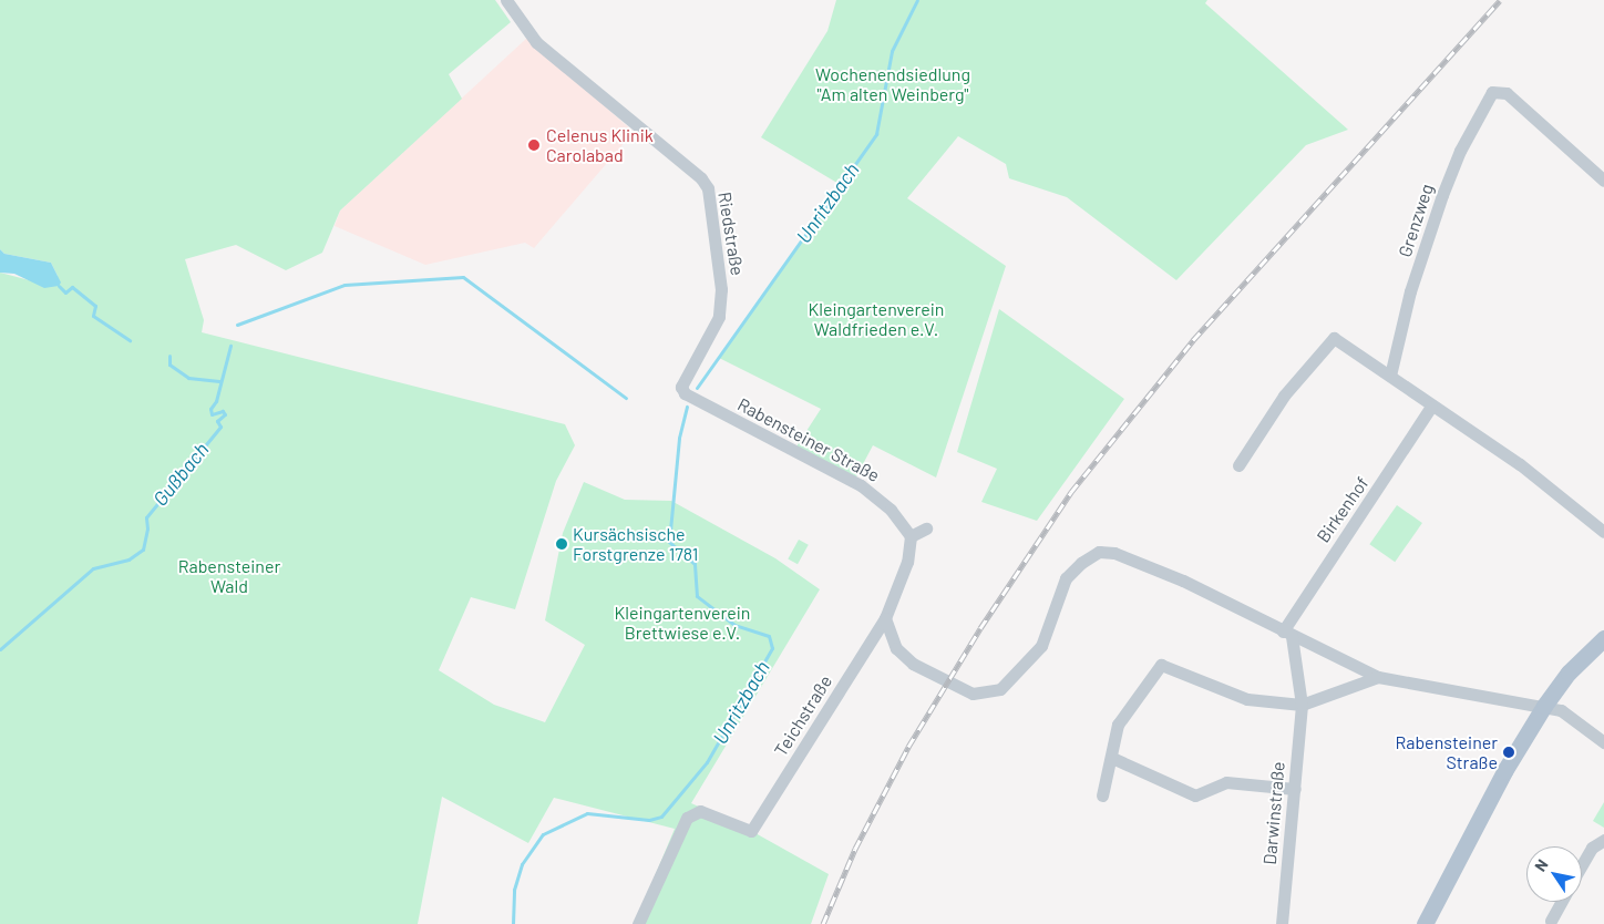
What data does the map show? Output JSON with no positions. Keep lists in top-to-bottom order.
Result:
{
  "streets": {
    "street": [
      "Grenzweg",
      "Riedstraße",
      "Rabensteiner Straße",
      "Birkenhof",
      "Teichstraße",
      "Darwinstraße"
    ]
  },
  "crossings": [
    ["Riedstraße", "Rabensteiner Straße"],
    ["Birkenhof", "Darwinstraße"]
  ],
  "water": ["Unritzbach", "Gußbach"],
  "parks": [
    "Wochenendsiedlung \"Am alten Weinberg\"",
    "Kleingartenverein Waldfrieden e.V.",
    "Rabensteiner Wald",
    "Kleingartenverein Brettwiese e.V."
  ],
  "places": ["Celenus Klinik Carolabad", "Kursächsische Forstgrenze 1781", "Rabensteiner Straße"],
  "north": "top left"
}
